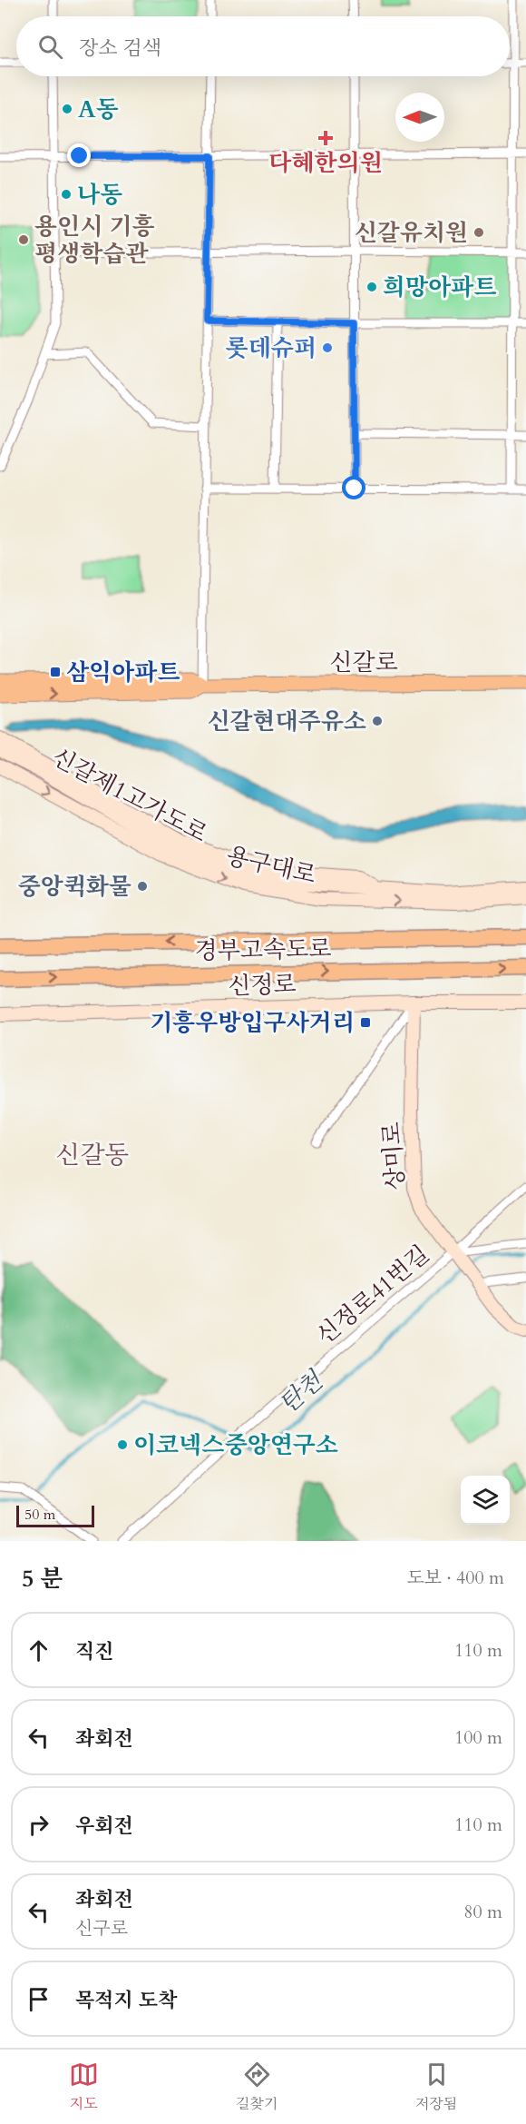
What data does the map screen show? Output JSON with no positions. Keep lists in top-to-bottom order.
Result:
{
  "streets": {
    "highway": ["경부고속도로"],
    "main road": ["신갈로"],
    "street": [
      "신갈제1고가도로",
      "용구대로",
      "신정로",
      "상미로",
      "신정로41번길"
    ]
  },
  "crossings": [
    ["신갈제1고가도로", "용구대로"],
    ["신정로", "상미로"],
    ["상미로", "신정로41번길"]
  ],
  "districts": ["신갈동"],
  "water": ["탄천"],
  "places": {
    "other": [
      "A동",
      "나동",
      "신갈유치원",
      "용인시 기흥 평생학습관",
      "희망아파트",
      "롯데슈퍼",
      "신갈현대주유소",
      "중앙퀵화물",
      "이코넥스중앙연구소"
    ],
    "health": ["다혜한의원"],
    "transit": ["삼익아파트", "기흥우방입구사거리"]
  },
  "scale_bar": "50 m",
  "north": "left",
  "page": {
    "search": "장소 검색",
    "scale": "50 m",
    "heading": ["5 분", "도보 · 400 m"],
    "list": [
      ["직진", "110 m"],
      ["좌회전", "100 m"],
      ["우회전", "110 m"],
      ["좌회전", "신구로", "80 m"],
      "목적지 도착"
    ],
    "nav": ["지도", "길찾기", "저장됨"]
  }
}
